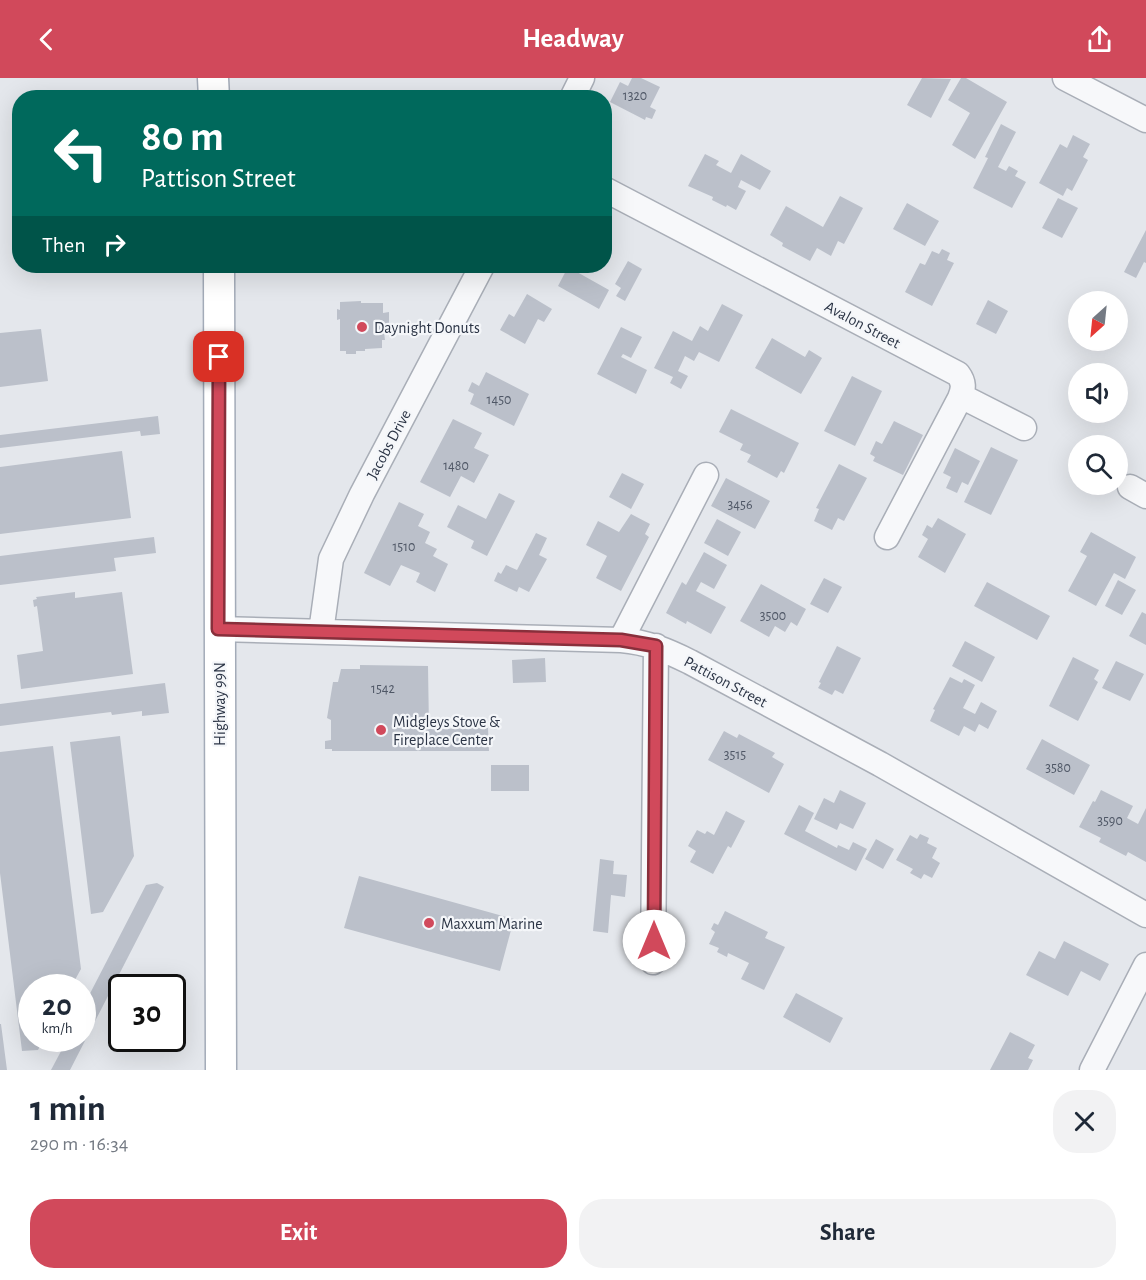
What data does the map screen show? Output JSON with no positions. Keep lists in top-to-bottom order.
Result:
{
  "streets": {
    "main road": ["Highway 99N"],
    "street": ["Avalon Street", "Jacobs Drive", "Pattison Street"]
  },
  "crossings": [
    ["Jacobs Drive", "Pattison Street"],
    ["Pattison Street", "Highway 99N"]
  ],
  "places": ["Daynight Donuts", "Midgleys Stove & Fireplace Center", "Maxxum Marine"],
  "house_numbers": [
    "1320",
    "1450",
    "1480",
    "3456",
    "1510",
    "3500",
    "1542",
    "3515",
    "3580",
    "3590"
  ],
  "north": "bottom left",
  "page": {
    "header": "Headway",
    "turn": ["80 m", "Pattison Street"],
    "then": "Then",
    "speed": "20 km/h",
    "limit": "30",
    "heading": ["1 min", "290 m · 16:34"],
    "buttons": ["Exit", "Share"]
  }
}
